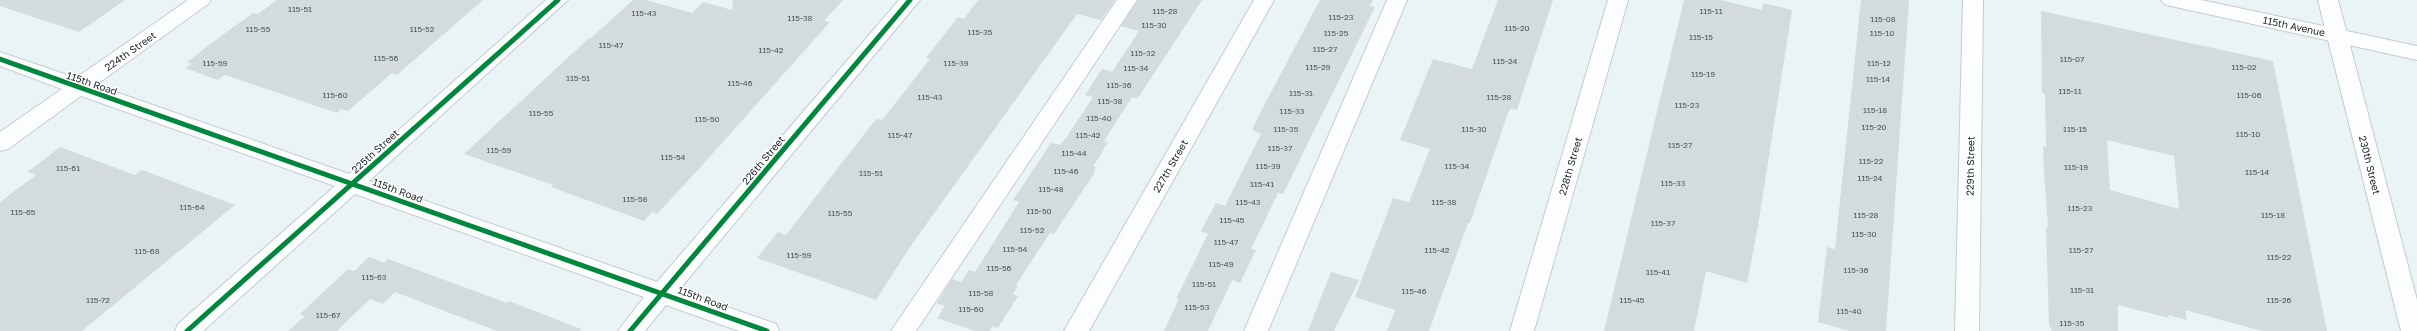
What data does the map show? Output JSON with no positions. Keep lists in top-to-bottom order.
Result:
{
  "streets": {
    "street": [
      "115th Avenue",
      "224th Street",
      "115th Road",
      "225th Street",
      "226th Street",
      "230th Street",
      "227th Street",
      "228th Street",
      "229th Street"
    ]
  },
  "crossings": [
    ["115th Avenue", "230th Street"],
    ["224th Street", "115th Road"],
    ["115th Road", "225th Street"],
    ["115th Road", "226th Street"]
  ],
  "house_numbers": [
    "115-51",
    "115-28",
    "115-11",
    "115-43",
    "115-23",
    "115-38",
    "115-08",
    "115-30",
    "115-20",
    "115-55",
    "115-52",
    "115-35",
    "115-25",
    "115-10",
    "115-15",
    "115-47",
    "115-27",
    "115-42",
    "115-32",
    "115-56",
    "115-07",
    "115-24",
    "115-59",
    "115-39",
    "115-12",
    "115-29",
    "115-02",
    "115-34",
    "115-19",
    "115-51",
    "115-14",
    "115-46",
    "115-36",
    "115-11",
    "115-31",
    "115-60",
    "115-06",
    "115-43",
    "115-28",
    "115-38",
    "115-23",
    "115-18",
    "115-33",
    "115-55",
    "115-40",
    "115-50",
    "115-20",
    "115-35",
    "115-30",
    "115-15",
    "115-10",
    "115-47",
    "115-42",
    "115-27",
    "115-37",
    "115-59",
    "115-44",
    "115-54",
    "115-22",
    "115-39",
    "115-34",
    "115-19",
    "115-61",
    "115-46",
    "115-14",
    "115-51",
    "115-24",
    "115-33",
    "115-41",
    "115-48",
    "115-58",
    "115-43",
    "115-38",
    "115-64",
    "115-23",
    "115-50",
    "115-65",
    "115-55",
    "115-28",
    "115-18",
    "115-45",
    "115-37",
    "115-52",
    "115-30",
    "115-47",
    "115-54",
    "115-42",
    "115-27",
    "115-68",
    "115-59",
    "115-22",
    "115-49",
    "115-56",
    "115-36",
    "115-41",
    "115-63",
    "115-51",
    "115-31",
    "115-46",
    "115-58",
    "115-72",
    "115-45",
    "115-26",
    "115-53",
    "115-60",
    "115-40",
    "115-67",
    "115-35"
  ]
}
